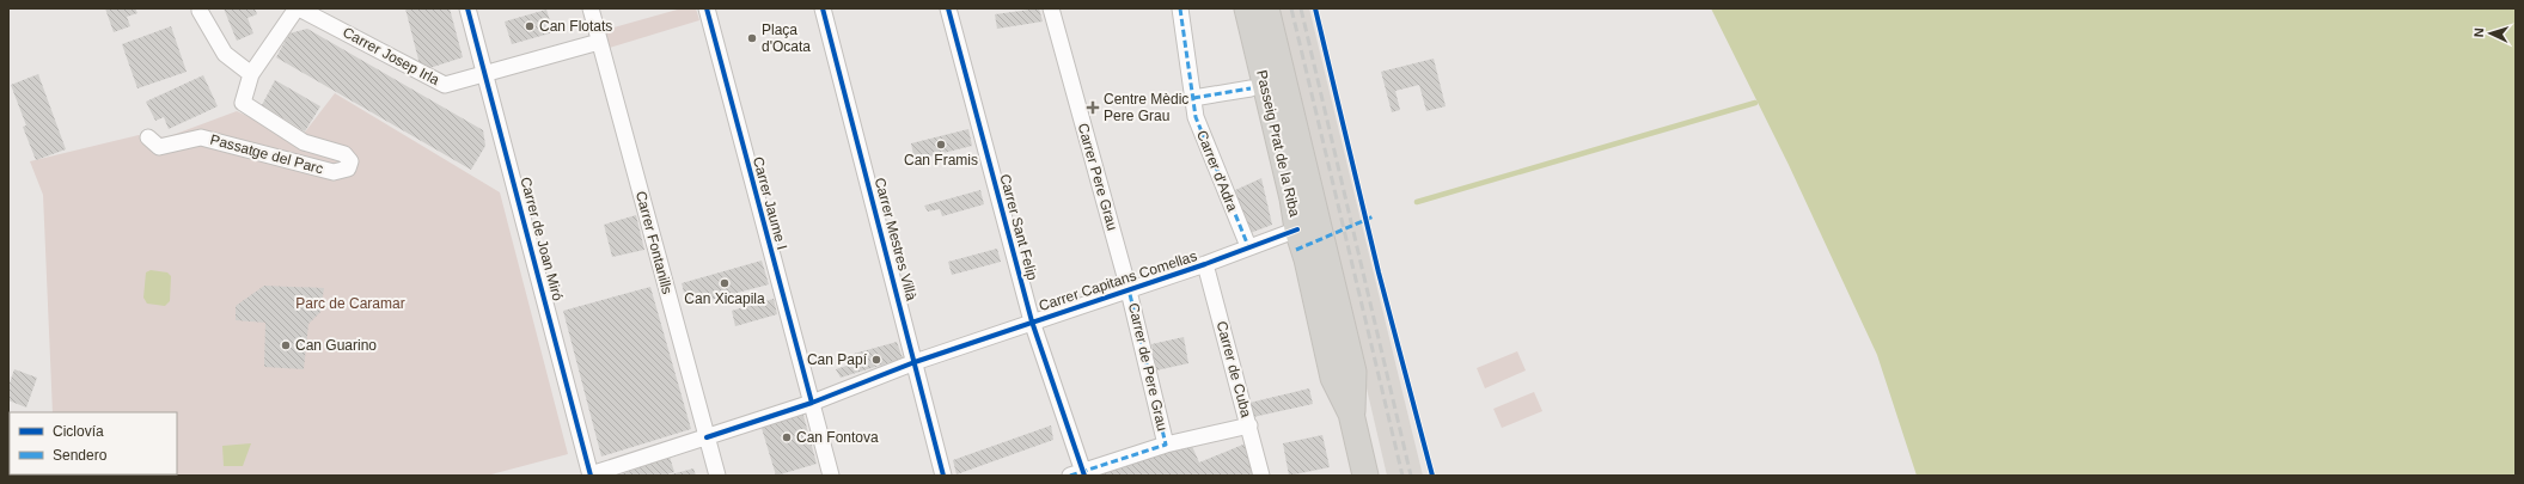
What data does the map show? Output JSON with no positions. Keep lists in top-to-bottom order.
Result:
{
  "streets": {
    "main road": ["Passeig Prat de la Riba"],
    "street": [
      "Carrer Josep Irla",
      "Passatge del Parc",
      "Carrer d'Adra",
      "Carrer Pere Grau",
      "Carrer Jaume I",
      "Carrer Sant Felip",
      "Carrer de Joan Miró",
      "Carrer Mestres Villà",
      "Carrer Fontanills",
      "Carrer Capitans Comellas",
      "Carrer de Pere Grau",
      "Carrer de Cuba"
    ]
  },
  "crossings": [
    ["Carrer Josep Irla", "Passatge del Parc"],
    ["Carrer Josep Irla", "Carrer de Joan Miró"],
    ["Carrer Josep Irla", "Carrer Fontanills"],
    ["Passeig Prat de la Riba", "Carrer Capitans Comellas"],
    ["Carrer d'Adra", "Carrer Capitans Comellas"],
    ["Carrer Pere Grau", "Carrer Capitans Comellas"],
    ["Carrer Pere Grau", "Carrer de Pere Grau"],
    ["Carrer Jaume I", "Carrer Capitans Comellas"],
    ["Carrer Sant Felip", "Carrer Capitans Comellas"],
    ["Carrer de Joan Miró", "Carrer Capitans Comellas"],
    ["Carrer Mestres Villà", "Carrer Capitans Comellas"],
    ["Carrer Fontanills", "Carrer Capitans Comellas"],
    ["Carrer Capitans Comellas", "Carrer de Pere Grau"],
    ["Carrer Capitans Comellas", "Carrer de Cuba"]
  ],
  "parks": ["Parc de Caramar"],
  "places": {
    "other": [
      "Can Flotats",
      "Plaça d'Ocata",
      "Can Framis",
      "Can Xicapila",
      "Can Guarino",
      "Can Papí",
      "Can Fontova"
    ],
    "health": ["Centre Mèdic Pere Grau"]
  },
  "legend": ["Ciclovía", "Sendero"],
  "north": "left"
}
